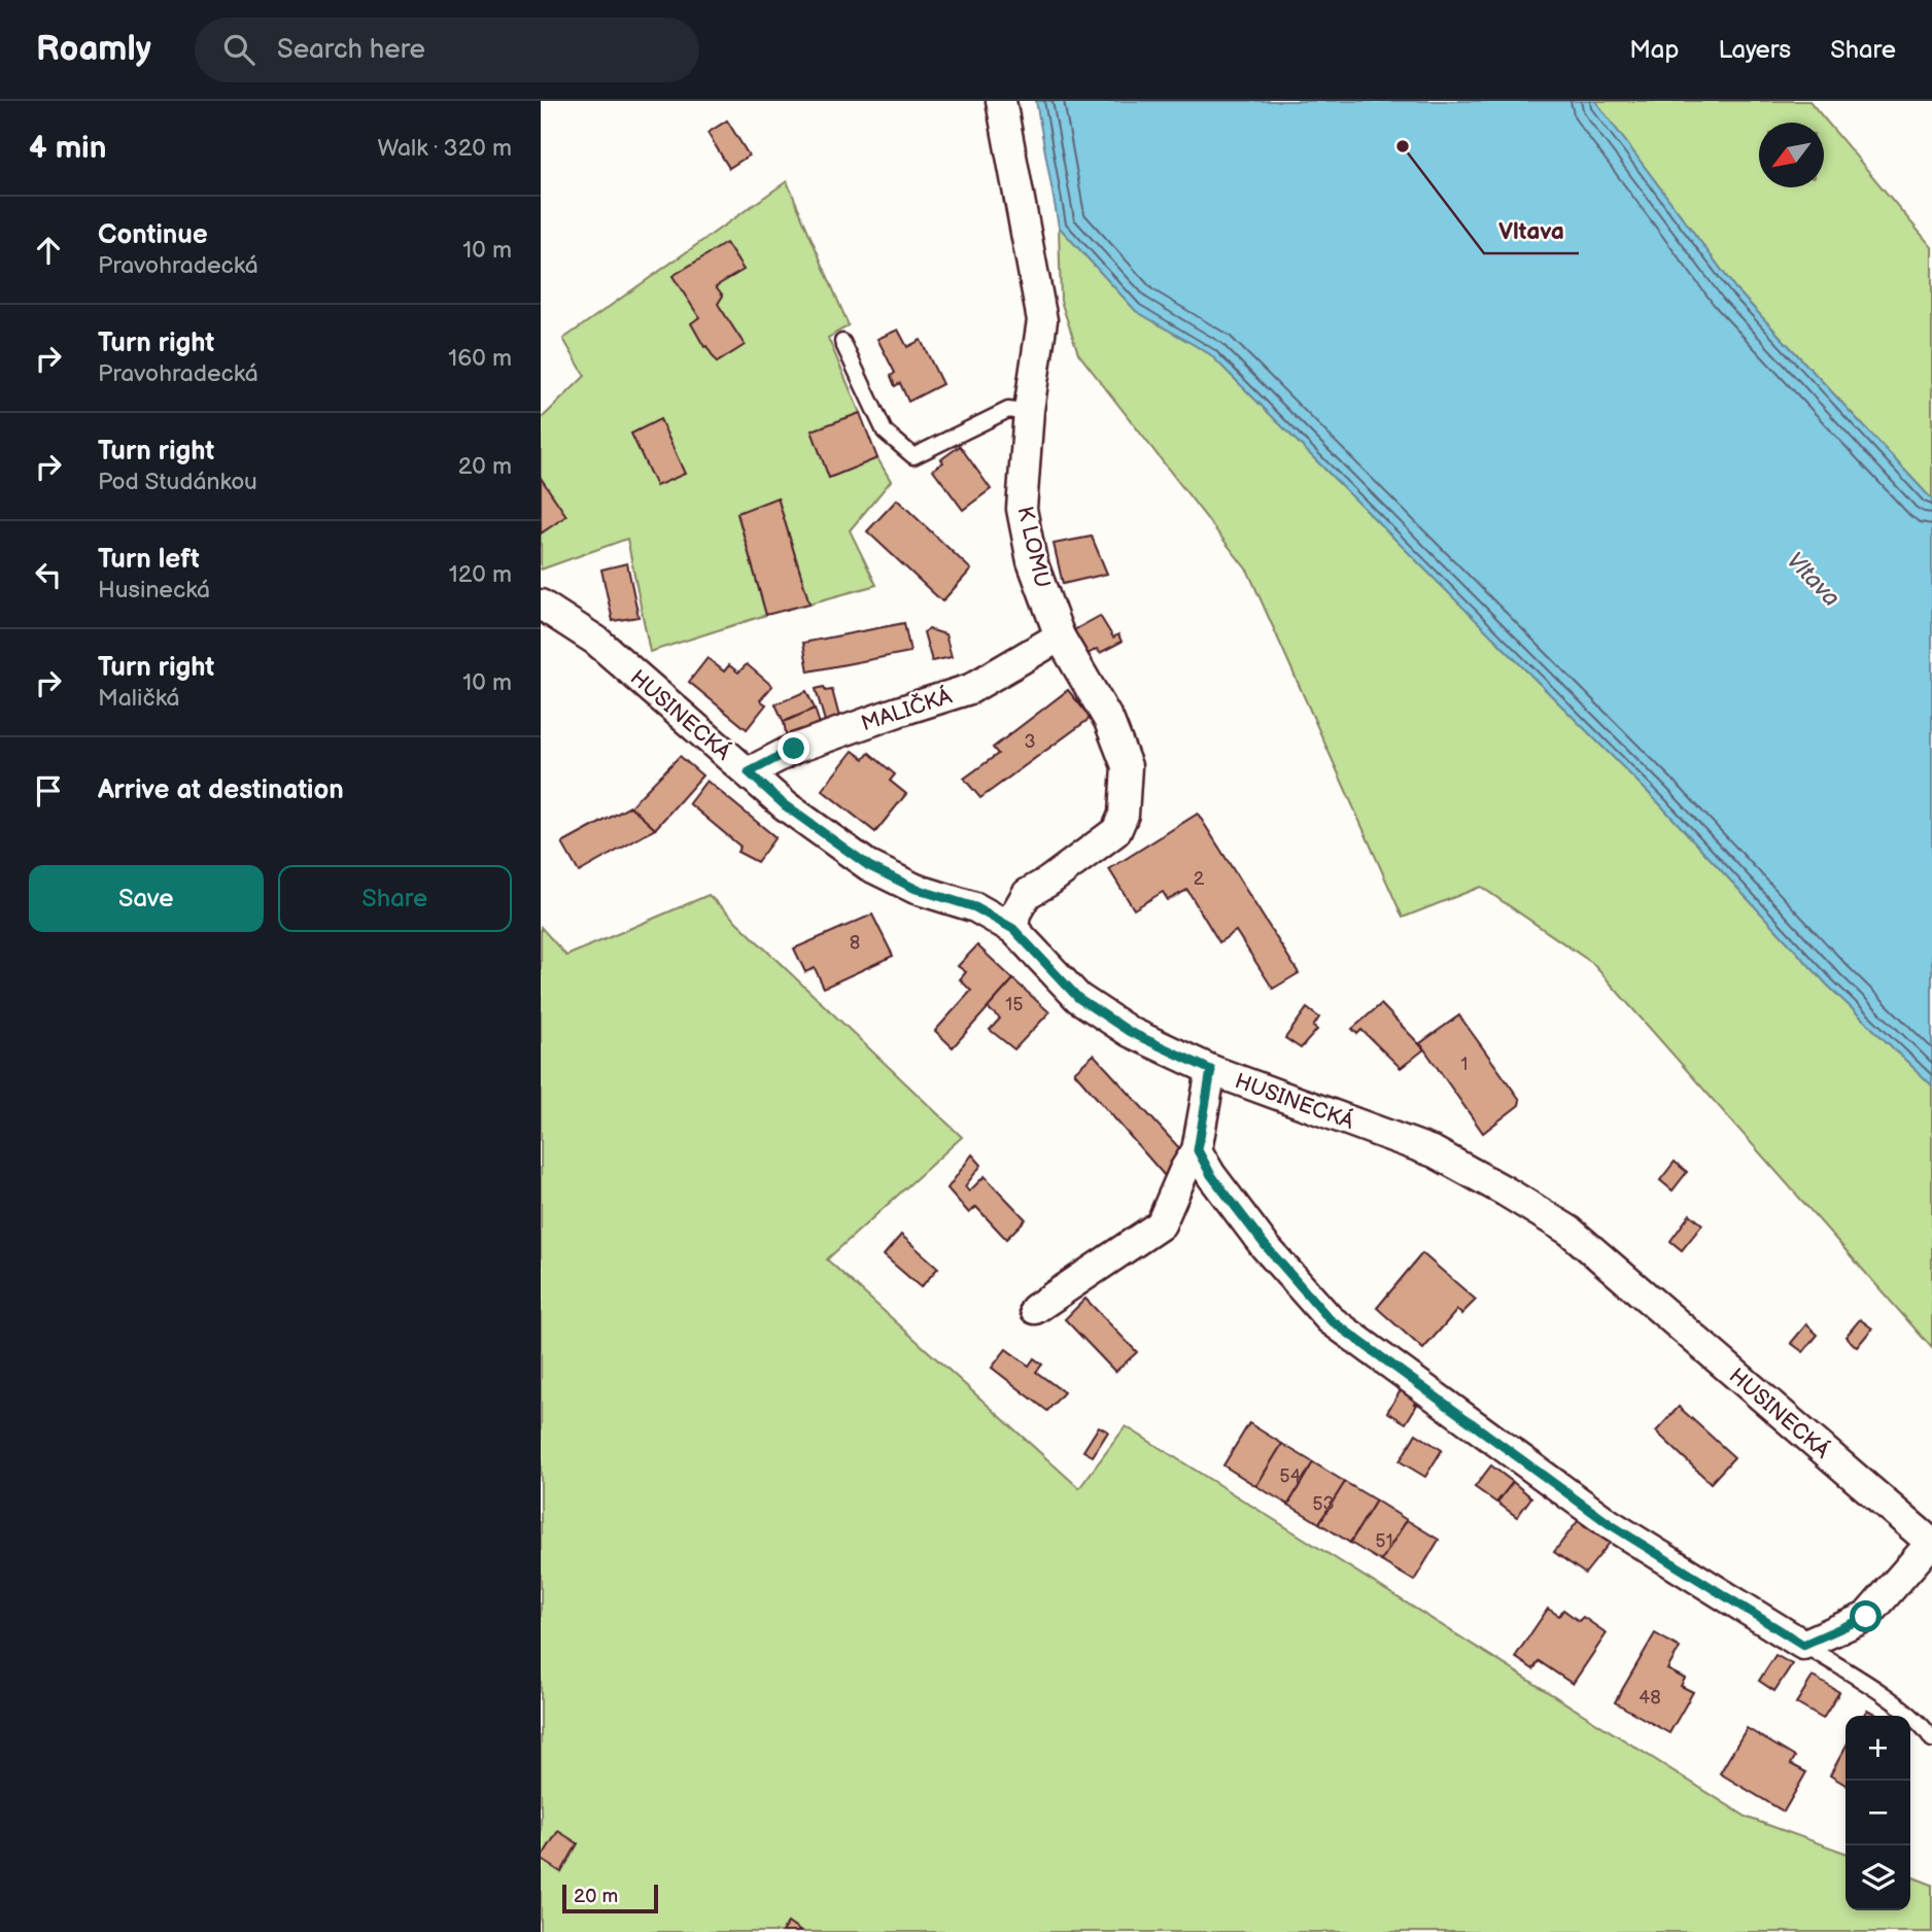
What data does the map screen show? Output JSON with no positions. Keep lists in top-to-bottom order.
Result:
{
  "streets": {
    "street": ["K LOMU", "MALIČKÁ", "HUSINECKÁ"]
  },
  "crossings": [
    ["K LOMU", "MALIČKÁ"],
    ["K LOMU", "HUSINECKÁ"],
    ["MALIČKÁ", "HUSINECKÁ"]
  ],
  "water": ["Vltava"],
  "places": ["Vltava"],
  "house_numbers": [
    "3",
    "2",
    "8",
    "15",
    "1",
    "54",
    "53",
    "51",
    "48"
  ],
  "scale_bar": "20 m",
  "north": "bottom left",
  "page": {
    "header": "Roamly",
    "search": "Search here",
    "nav": ["Map", "Layers", "Share"],
    "heading": ["4 min", "Walk · 320 m"],
    "list": [
      ["Continue", "Pravohradecká", "10 m"],
      ["Turn right", "Pravohradecká", "160 m"],
      ["Turn right", "Pod Studánkou", "20 m"],
      ["Turn left", "Husinecká", "120 m"],
      ["Turn right", "Maličká", "10 m"],
      "Arrive at destination"
    ],
    "buttons": ["Save", "Share"],
    "map_buttons": ["+", "−"],
    "scale": "20 m"
  }
}
